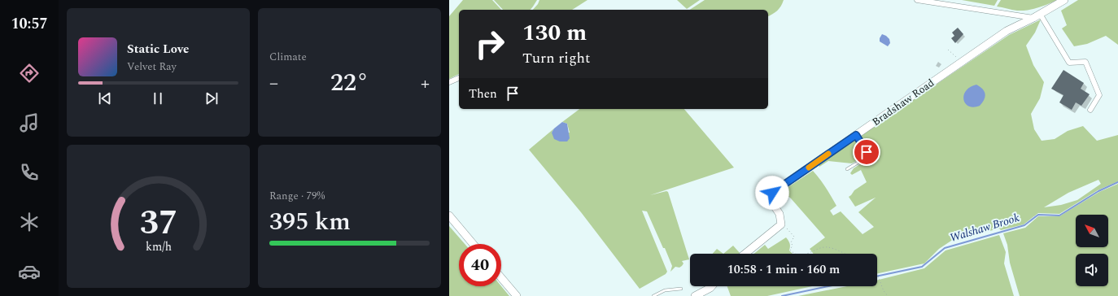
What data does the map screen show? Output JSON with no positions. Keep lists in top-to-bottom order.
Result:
{
  "streets": {
    "street": ["Bradshaw Road"]
  },
  "water": ["Walshaw Brook"],
  "north": "top left",
  "page": {
    "tabs": "10:57",
    "tile": [
      "Climate",
      ["Range · 79%", "395 km"]
    ],
    "turn": ["130 m", "Turn right"],
    "song": ["Static Love", "Velvet Ray"],
    "heat": ["−", "22°", "+"],
    "then": "Then",
    "limit": "40",
    "trip": "10:58 · 1 min · 160 m",
    "gauge": ["37", "km/h"]
  }
}
